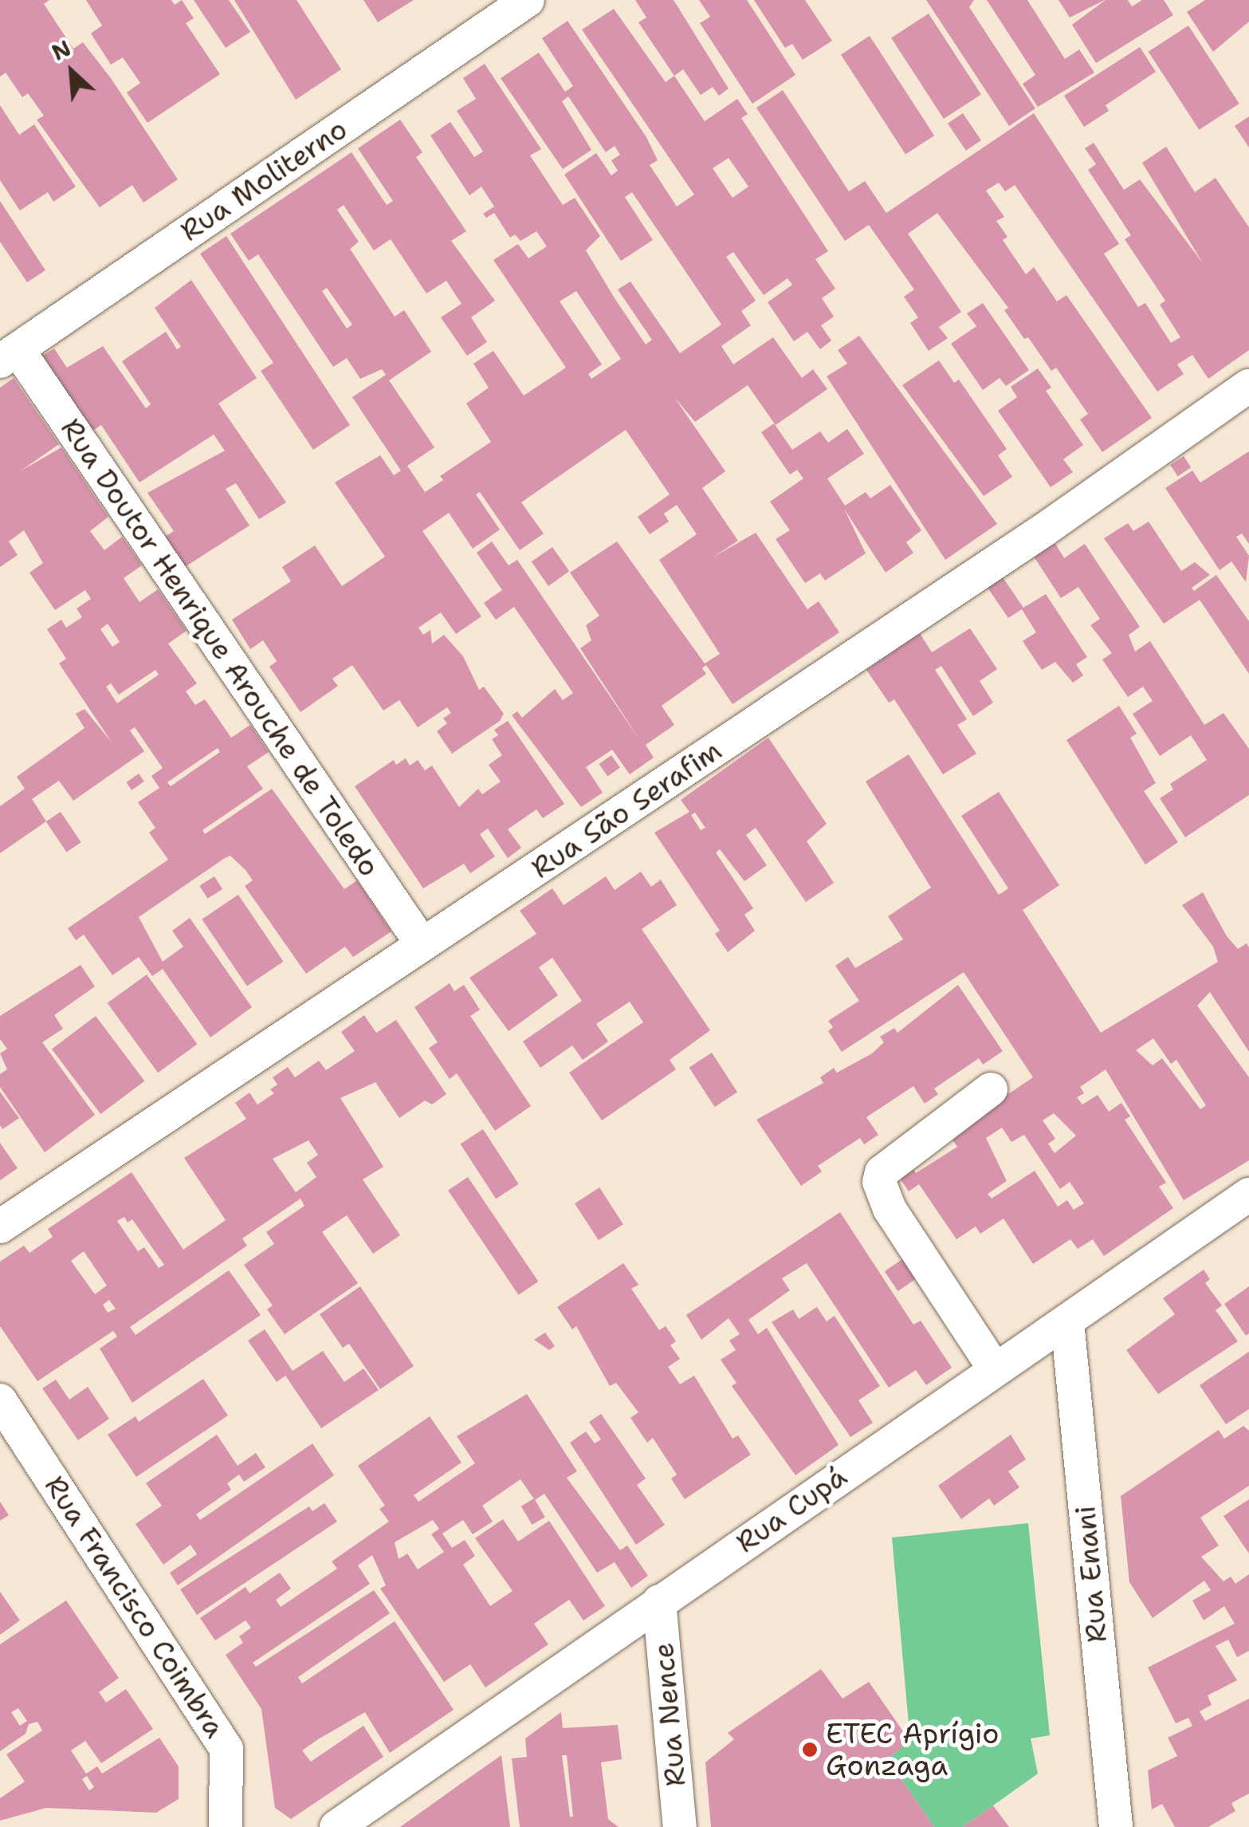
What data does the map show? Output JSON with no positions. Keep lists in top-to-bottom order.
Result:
{
  "streets": {
    "street": [
      "Rua Moliterno",
      "Rua Doutor Henrique Arouche de Toledo",
      "Rua São Serafim",
      "Rua Cupá",
      "Rua Enani",
      "Rua Francisco Coimbra",
      "Rua Nence"
    ]
  },
  "crossings": [
    ["Rua Moliterno", "Rua Doutor Henrique Arouche de Toledo"],
    ["Rua Doutor Henrique Arouche de Toledo", "Rua São Serafim"],
    ["Rua Cupá", "Rua Enani"],
    ["Rua Cupá", "Rua Nence"]
  ],
  "places": ["ETEC Aprígio Gonzaga"],
  "north": "top left"
}
